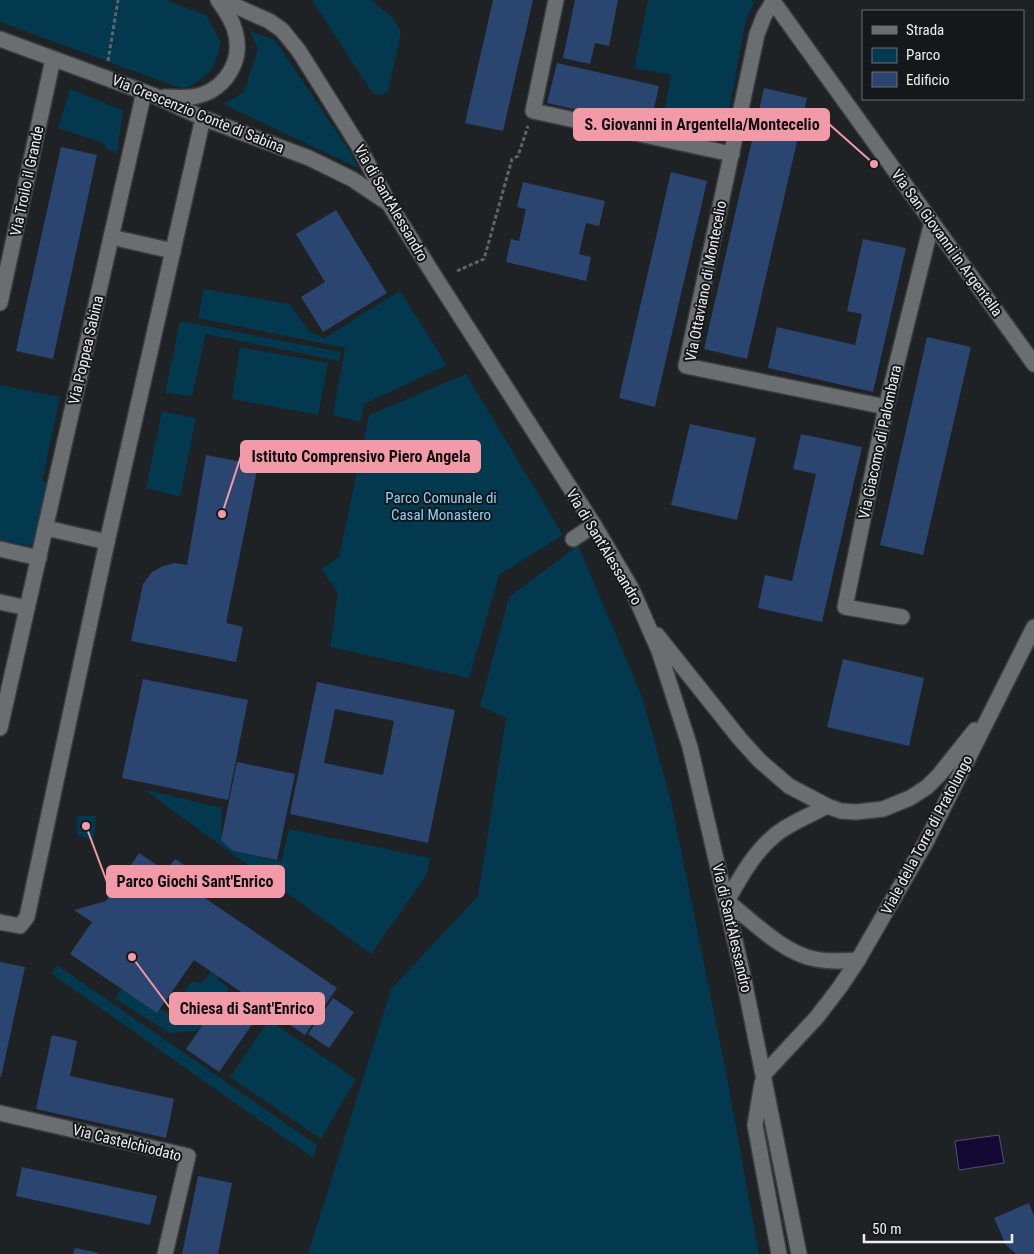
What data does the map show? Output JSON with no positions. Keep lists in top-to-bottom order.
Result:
{
  "streets": {
    "street": [
      "Via Crescenzio Conte di Sabina",
      "Via Troilo il Grande",
      "Via di Sant'Alessandro",
      "Via San Giovanni in Argentella",
      "Via Ottaviano di Montecelio",
      "Via Poppea Sabina",
      "Via Giacomo di Palombara",
      "Viale della Torre di Pratolungo",
      "Via Castelchiodato"
    ]
  },
  "crossings": [
    ["Via Crescenzio Conte di Sabina", "Via Troilo il Grande"],
    ["Via Crescenzio Conte di Sabina", "Via di Sant'Alessandro"],
    ["Via Crescenzio Conte di Sabina", "Via Poppea Sabina"],
    ["Via di Sant'Alessandro", "Viale della Torre di Pratolungo"],
    ["Via San Giovanni in Argentella", "Via Ottaviano di Montecelio"],
    ["Via San Giovanni in Argentella", "Via Giacomo di Palombara"],
    ["Via Ottaviano di Montecelio", "Via Giacomo di Palombara"]
  ],
  "parks": ["Parco Comunale di Casal Monastero"],
  "places": [
    "S. Giovanni in Argentella/Montecelio",
    "Istituto Comprensivo Piero Angela",
    "Parco Giochi Sant'Enrico",
    "Chiesa di Sant'Enrico"
  ],
  "legend": ["Strada", "Parco", "Edificio"],
  "scale_bar": "50 m"
}
